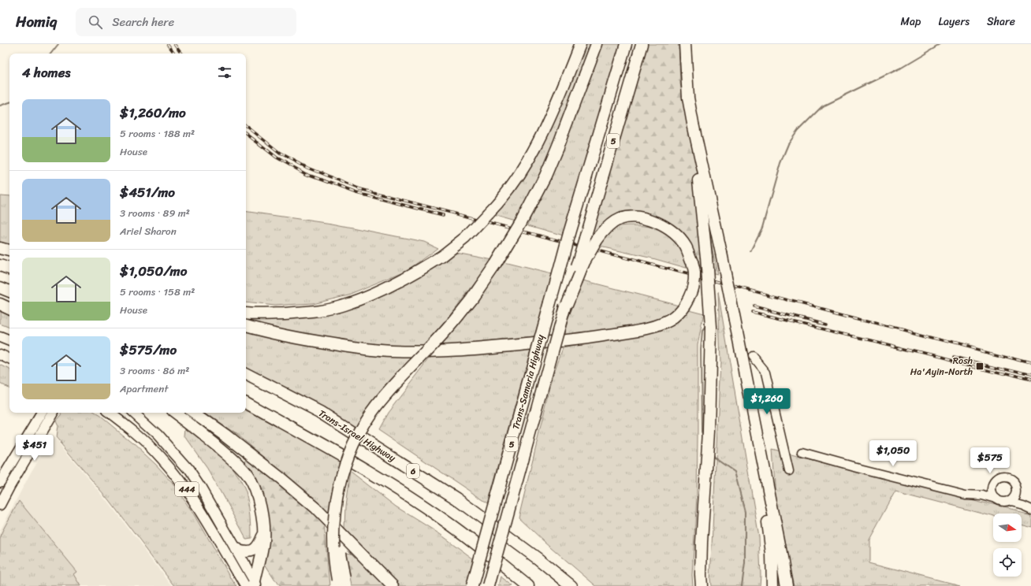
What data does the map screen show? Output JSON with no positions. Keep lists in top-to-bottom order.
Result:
{
  "streets": {
    "highway": [
      "5",
      "Trans-Samaria Highway",
      "Trans-Israel Highway",
      "6"
    ],
    "main road": ["444"]
  },
  "places": {
    "transit": ["Rosh Ha'Ayin-North"]
  },
  "north": "right",
  "page": {
    "header": "Homiq",
    "search": "Search here",
    "nav": ["Map", "Layers", "Share"],
    "heading": "4 homes",
    "list": [
      {
        "name": "$1,260/mo",
        "note": "5 rooms · 188 m² · House"
      },
      {
        "name": "$451/mo",
        "note": "3 rooms · 89 m² · Ariel Sharon"
      },
      {
        "name": "$1,050/mo",
        "note": "5 rooms · 158 m² · House"
      },
      {
        "name": "$575/mo",
        "note": "3 rooms · 86 m² · Apartment"
      }
    ],
    "price": [
      "$1,260",
      "$451",
      "$1,050",
      "$575"
    ]
  }
}
